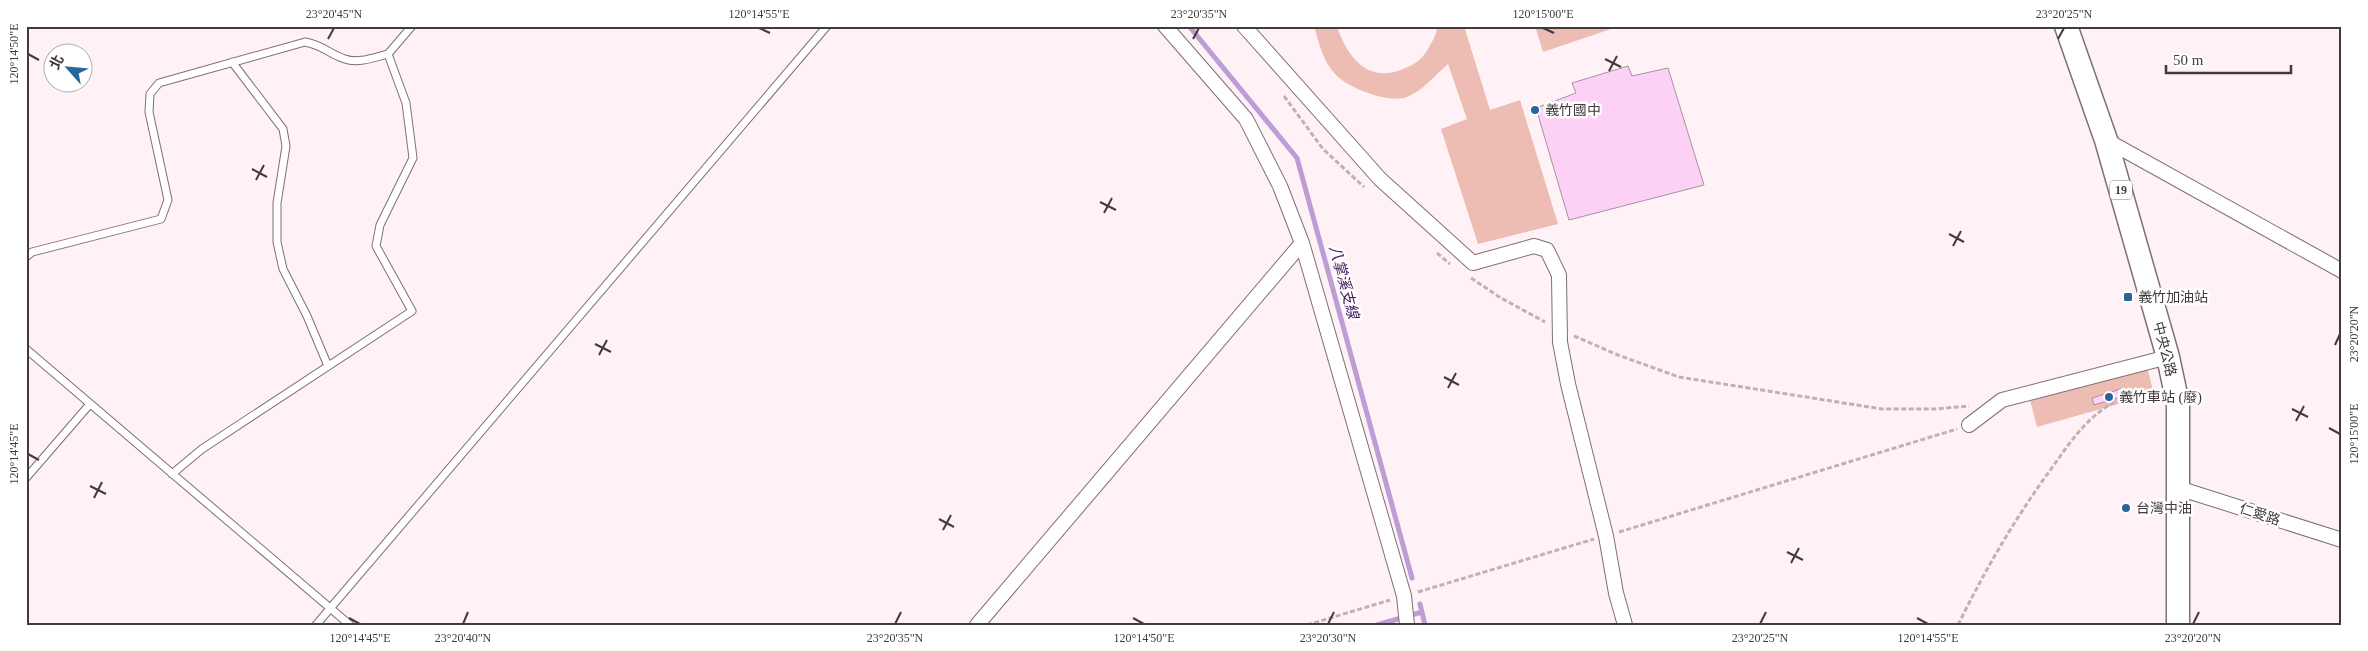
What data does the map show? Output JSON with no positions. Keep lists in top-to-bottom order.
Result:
{
  "streets": {
    "main road": ["19", "中央公路"],
    "street": ["仁愛路"]
  },
  "crossings": [
    ["中央公路", "仁愛路"]
  ],
  "water": ["八掌溪支線"],
  "places": {
    "other": ["義竹國中", "義竹車站 (廢)", "台灣中油"],
    "transit": ["義竹加油站"]
  },
  "scale_bar": "50 m",
  "north": "top left",
  "coordinates": [
    "23°20'45\"N",
    "120°14'55\"E",
    "23°20'35\"N",
    "120°15'00\"E",
    "23°20'25\"N",
    "120°14'50\"E",
    "23°20'20\"N",
    "120°14'45\"E",
    "23°20'40\"N",
    "23°20'30\"N"
  ]
}
